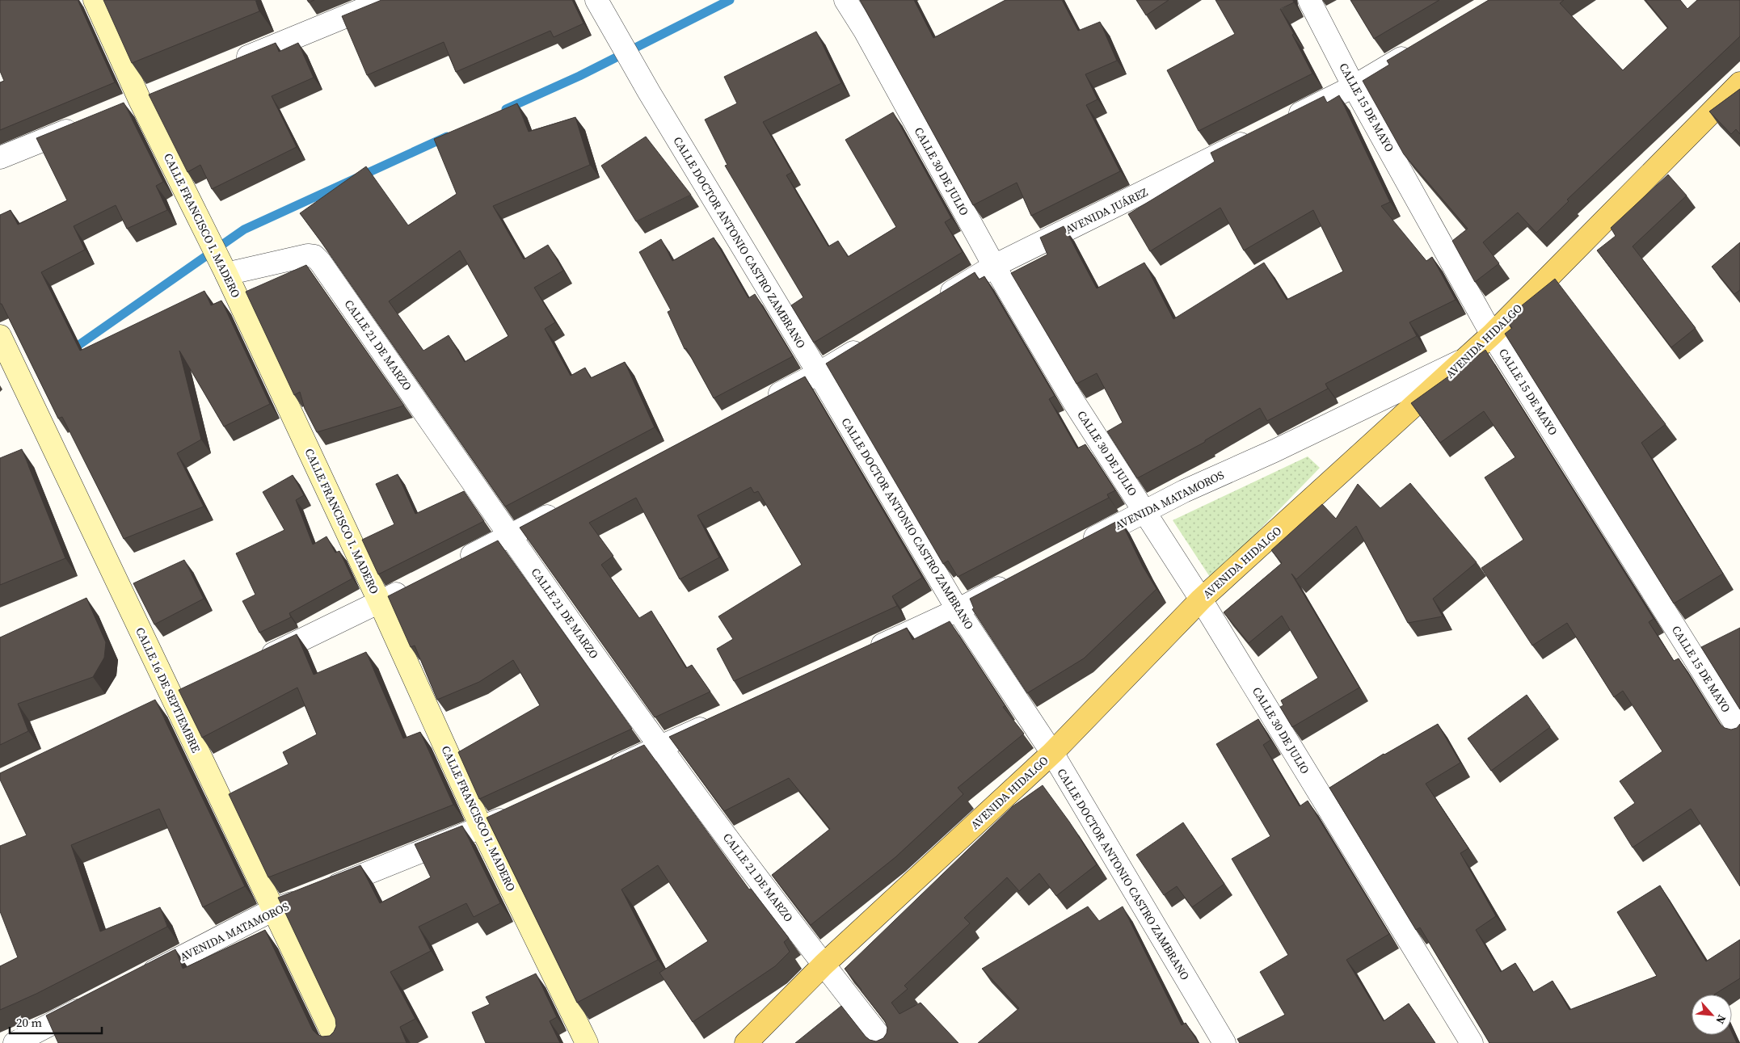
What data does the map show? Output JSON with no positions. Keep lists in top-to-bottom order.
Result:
{
  "streets": {
    "main road": ["CALLE FRANCISCO I. MADERO", "AVENIDA HIDALGO", "CALLE 16 DE SEPTIEMBRE"],
    "street": [
      "CALLE 15 DE MAYO",
      "CALLE 30 DE JULIO",
      "AVENIDA JUÁREZ",
      "CALLE DOCTOR ANTONIO CASTRO ZAMBRANO",
      "CALLE 21 DE MARZO",
      "AVENIDA MATAMOROS"
    ]
  },
  "crossings": [
    ["CALLE 15 DE MAYO", "AVENIDA HIDALGO"],
    ["CALLE 30 DE JULIO", "AVENIDA JUÁREZ"],
    ["CALLE 30 DE JULIO", "AVENIDA HIDALGO"],
    ["CALLE 30 DE JULIO", "AVENIDA MATAMOROS"],
    ["CALLE FRANCISCO I. MADERO", "CALLE 21 DE MARZO"],
    ["CALLE FRANCISCO I. MADERO", "AVENIDA MATAMOROS"],
    ["CALLE DOCTOR ANTONIO CASTRO ZAMBRANO", "AVENIDA HIDALGO"],
    ["AVENIDA HIDALGO", "CALLE 21 DE MARZO"],
    ["AVENIDA HIDALGO", "AVENIDA MATAMOROS"],
    ["AVENIDA MATAMOROS", "CALLE 16 DE SEPTIEMBRE"]
  ],
  "scale_bar": "20 m",
  "north": "bottom right"
}
